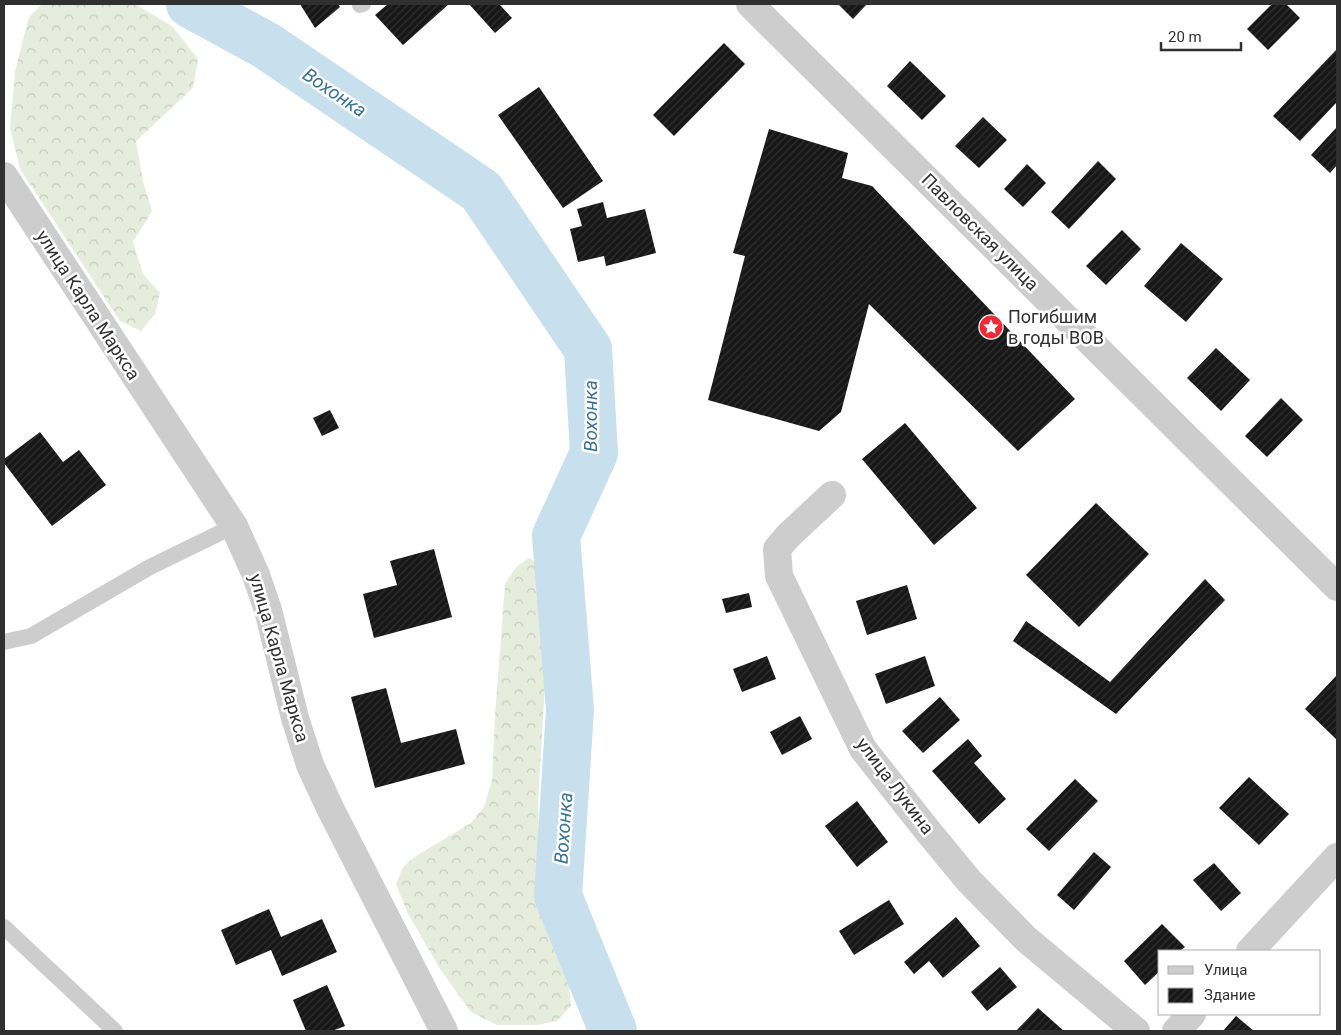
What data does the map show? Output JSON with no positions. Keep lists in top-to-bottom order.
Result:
{
  "streets": {
    "street": ["Павловская улица", "улица Карла Маркса", "улица Лукина"]
  },
  "water": ["Вохонка"],
  "places": {
    "place": ["Погибшим в годы ВОВ"]
  },
  "legend": ["Улица", "Здание"],
  "scale_bar": "20 m"
}
